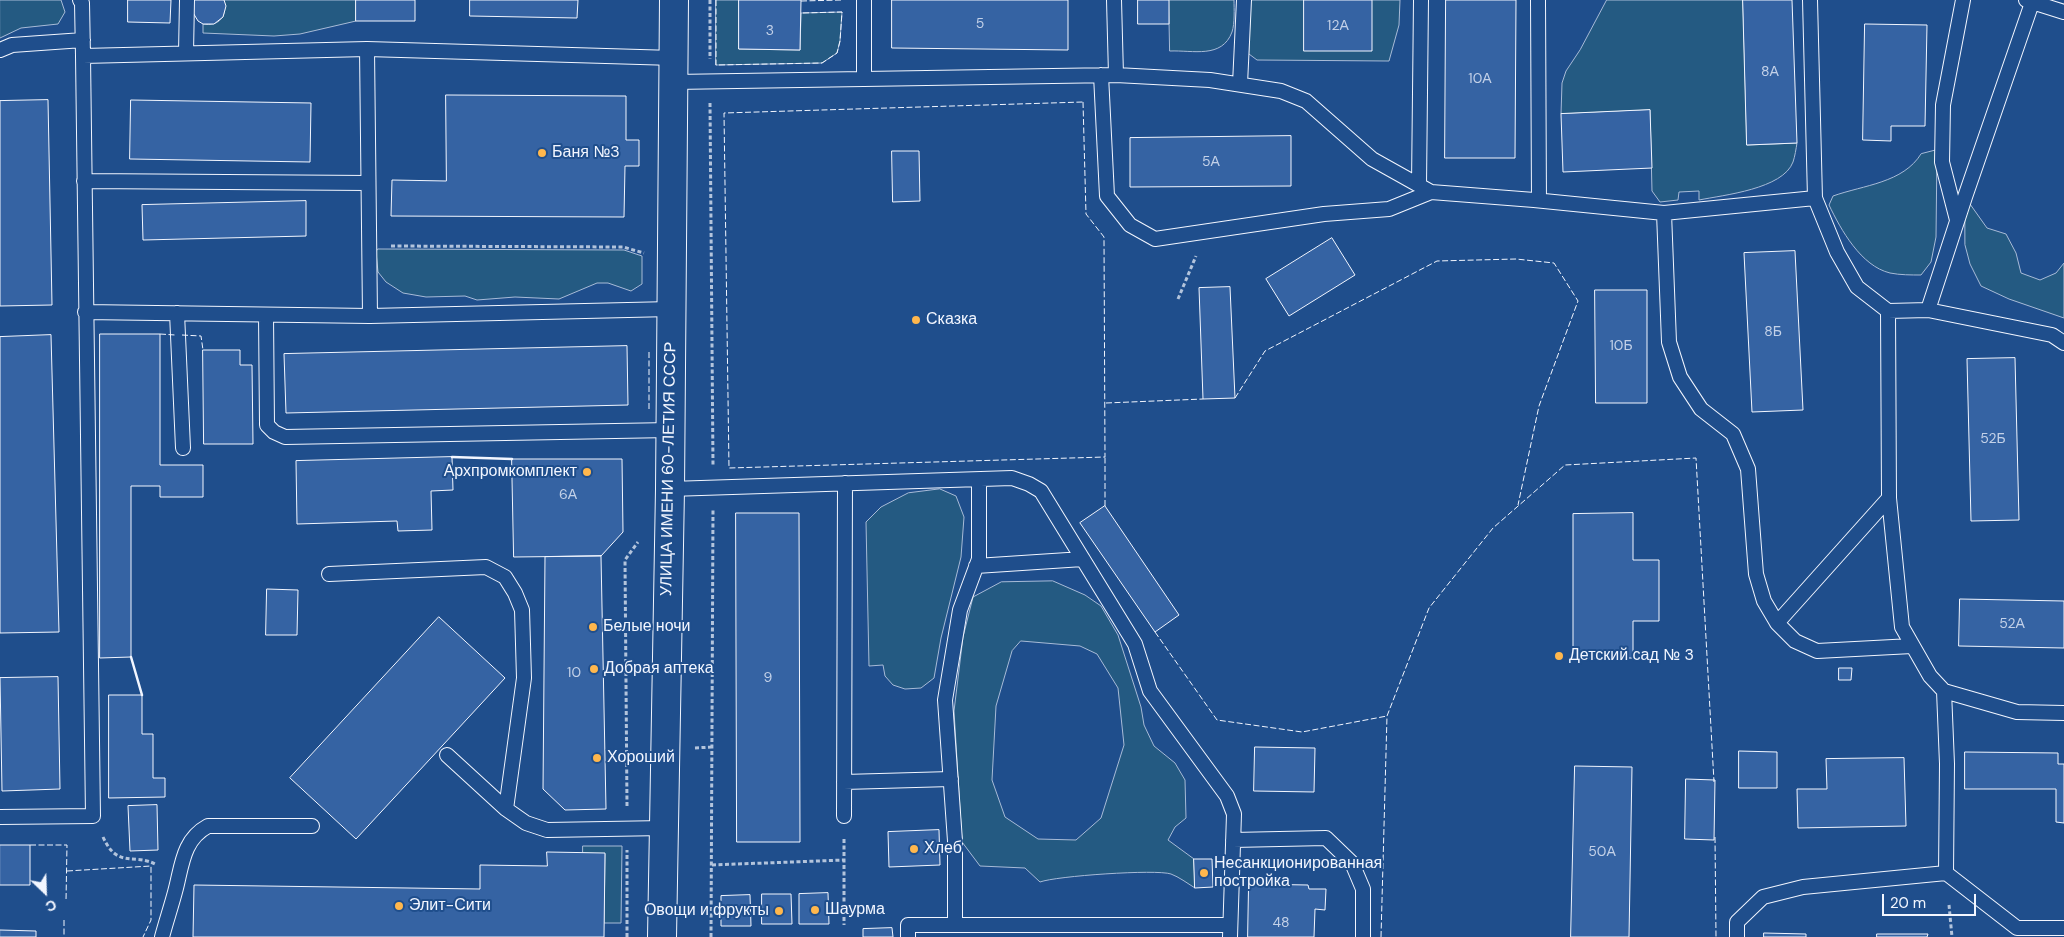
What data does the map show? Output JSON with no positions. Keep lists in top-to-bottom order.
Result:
{
  "streets": {
    "street": ["УЛИЦА ИМЕНИ 60-ЛЕТИЯ СССР"]
  },
  "places": [
    "Баня №3",
    "Сказка",
    "Архпромкомплект",
    "Белые ночи",
    "Детский сад № 3",
    "Добрая аптека",
    "Хороший",
    "Хлеб",
    "Несанкционированная постройка",
    "Элит-Сити",
    "Шаурма",
    "Овощи и фрукты"
  ],
  "house_numbers": [
    "5",
    "12А",
    "3",
    "8А",
    "10А",
    "5А",
    "8Б",
    "10Б",
    "52Б",
    "6А",
    "52А",
    "10",
    "9",
    "50А",
    "48"
  ],
  "scale_bar": "20 m",
  "north": "bottom right"
}
